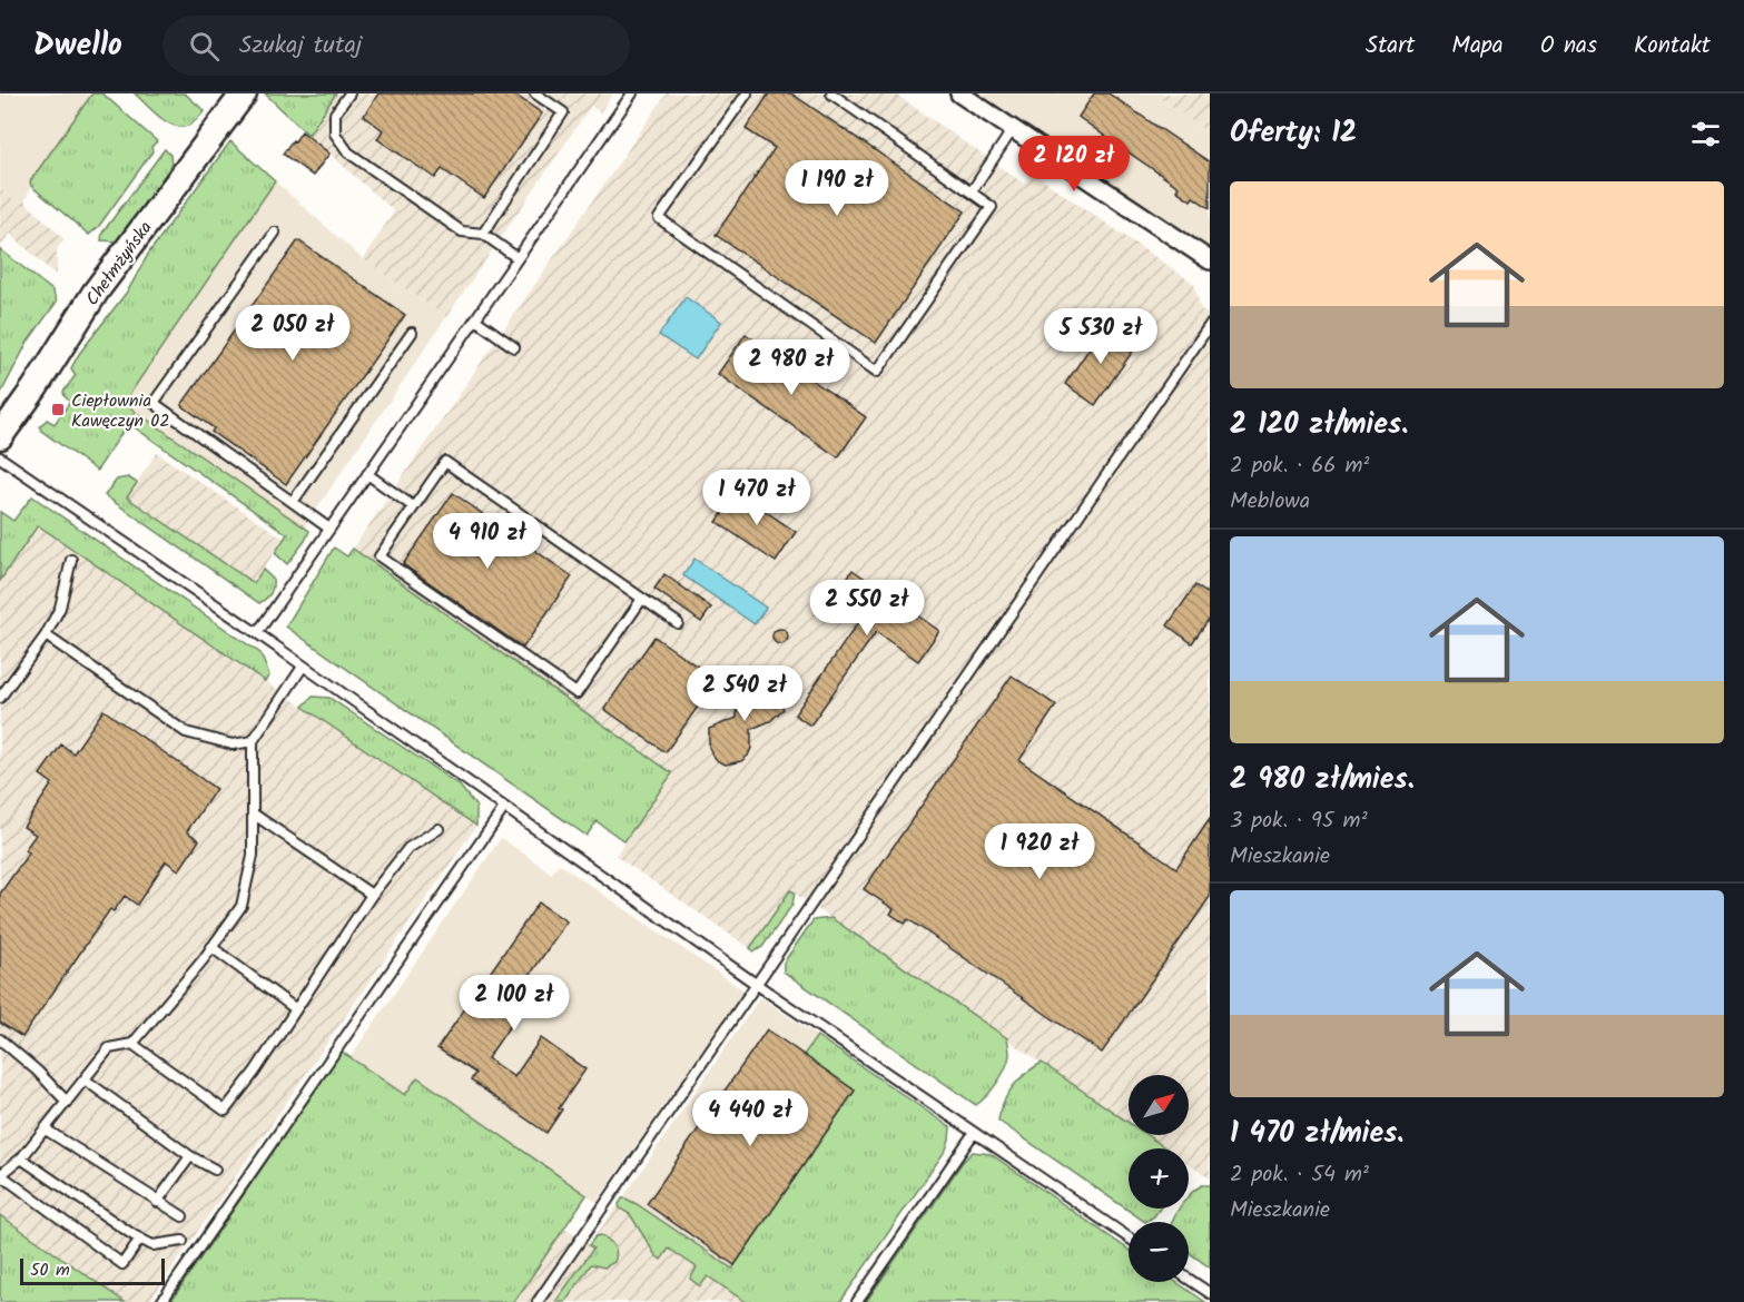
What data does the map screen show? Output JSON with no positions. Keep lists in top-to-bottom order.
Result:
{
  "streets": {
    "street": ["Chełmżyńska"]
  },
  "places": {
    "transit": ["Ciepłownia Kawęczyn 02"]
  },
  "scale_bar": "50 m",
  "north": "top right",
  "page": {
    "header": "Dwello",
    "search": "Szukaj tutaj",
    "nav": [
      "Start",
      "Mapa",
      "O nas",
      "Kontakt"
    ],
    "heading": "Oferty: 12",
    "price": [
      "2 120 zł",
      "1 190 zł",
      "2 050 zł",
      "5 530 zł",
      "2 980 zł",
      "1 470 zł",
      "4 910 zł",
      "2 550 zł",
      "2 540 zł",
      "1 920 zł",
      "2 100 zł",
      "4 440 zł"
    ],
    "list": [
      {
        "name": "2 120 zł/mies.",
        "note": "2 pok. · 66 m² · Meblowa"
      },
      {
        "name": "2 980 zł/mies.",
        "note": "3 pok. · 95 m² · Mieszkanie"
      },
      {
        "name": "1 470 zł/mies.",
        "note": "2 pok. · 54 m² · Mieszkanie"
      }
    ],
    "map_buttons": ["+", "−"],
    "scale": "50 m"
  }
}
